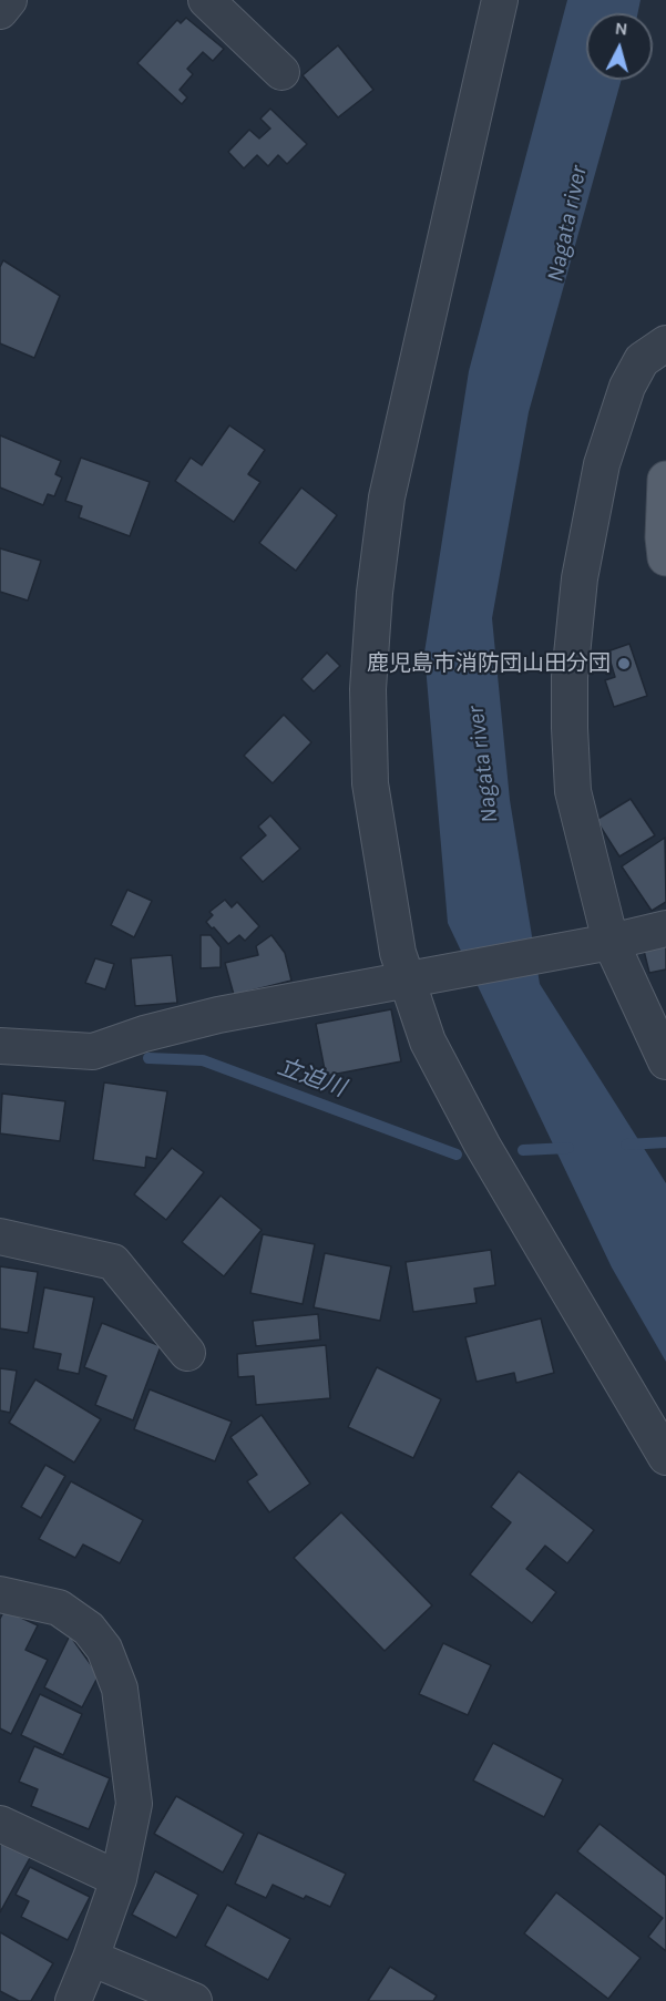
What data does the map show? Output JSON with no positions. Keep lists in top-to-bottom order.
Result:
{
  "water": ["Nagata river", "立迫川"],
  "places": ["鹿児島市消防団山田分団"],
  "north": "top"
}
